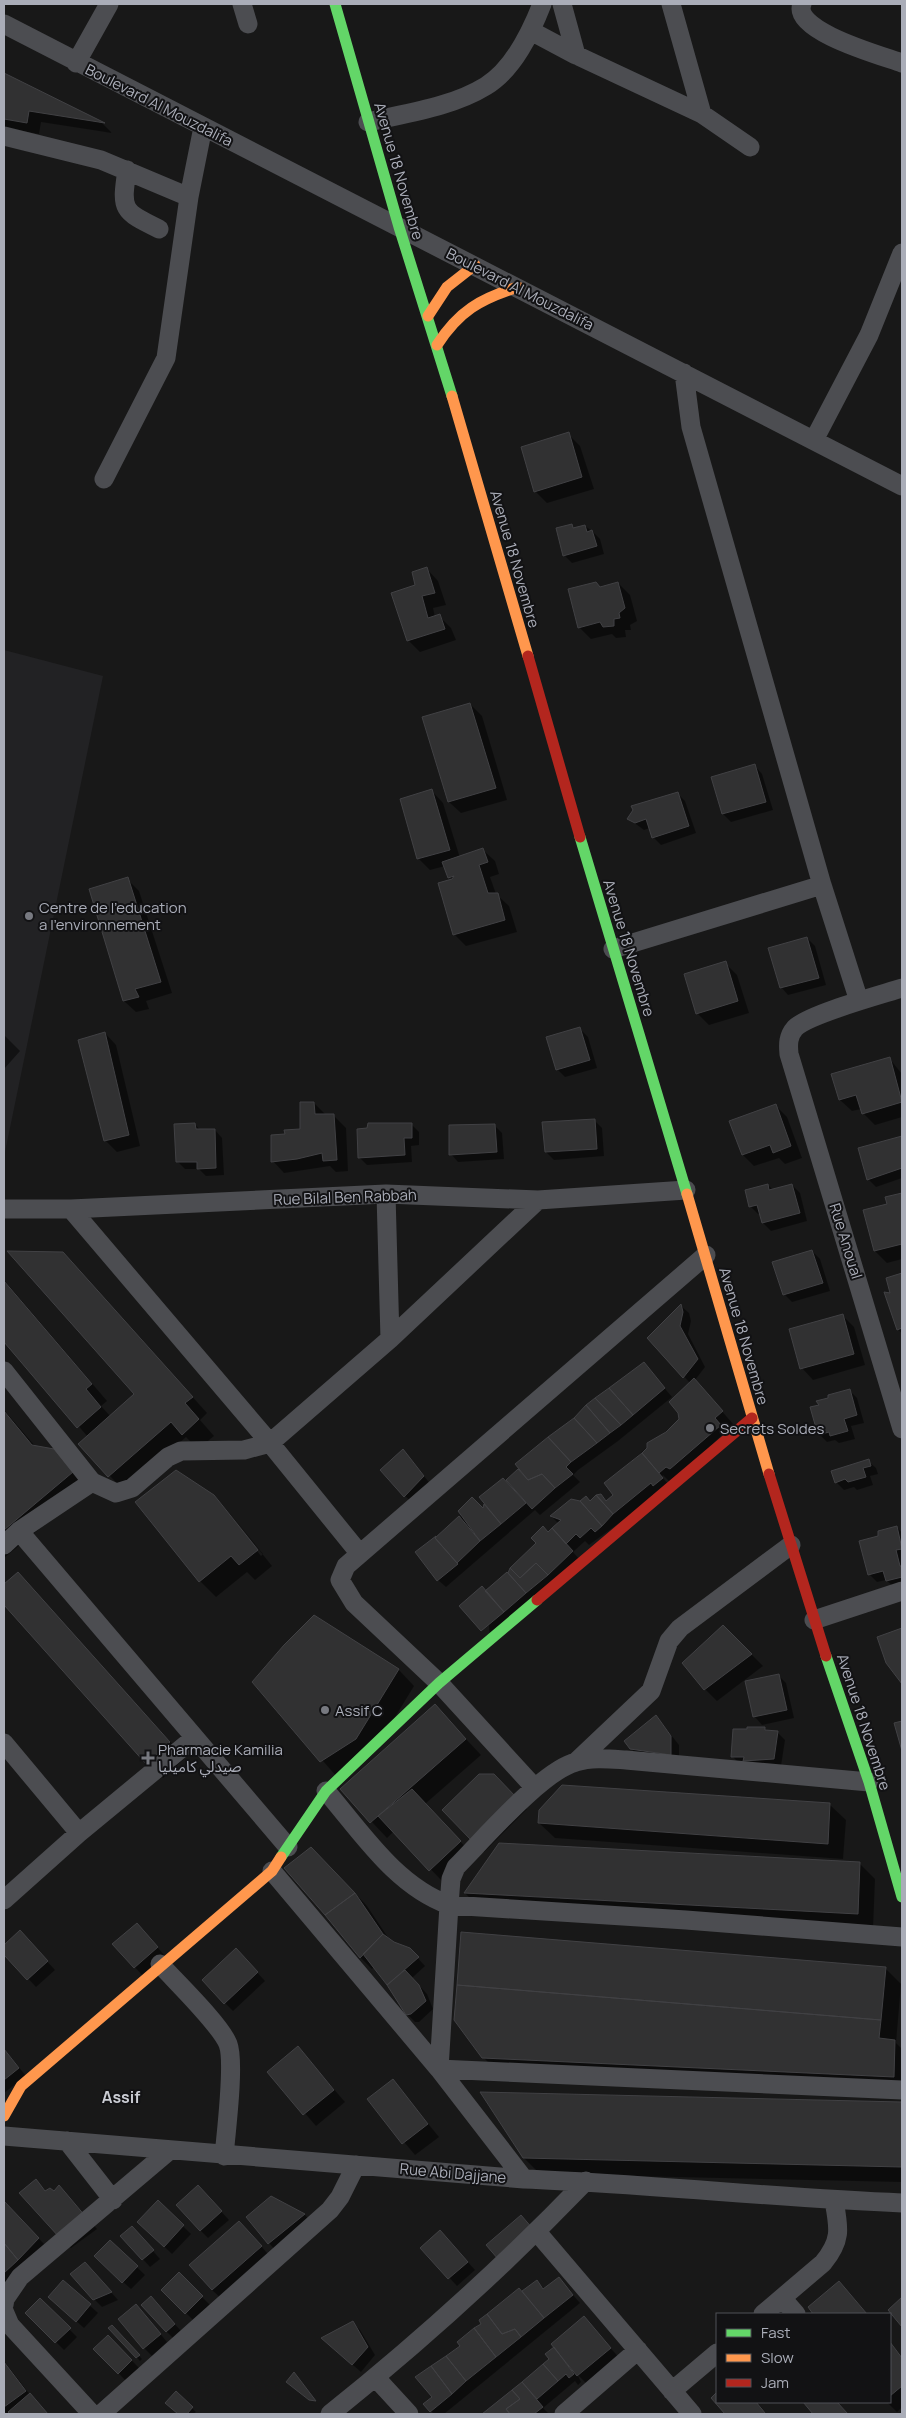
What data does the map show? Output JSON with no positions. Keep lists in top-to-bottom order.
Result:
{
  "streets": {
    "street": [
      "Boulevard Al Mouzdalifa",
      "Avenue 18 Novembre",
      "Rue Bilal Ben Rabbah",
      "Rue Anoual",
      "Rue Abi Dajjane"
    ]
  },
  "crossings": [
    ["Boulevard Al Mouzdalifa", "Avenue 18 Novembre"],
    ["Avenue 18 Novembre", "Rue Bilal Ben Rabbah"]
  ],
  "districts": ["Assif"],
  "places": {
    "other": ["Centre de l'education a l'environnement", "Secrets Soldes", "Assif C"],
    "health": ["Pharmacie Kamilia صيدلي كاميليا"]
  },
  "legend": ["Fast", "Slow", "Jam"]
}
